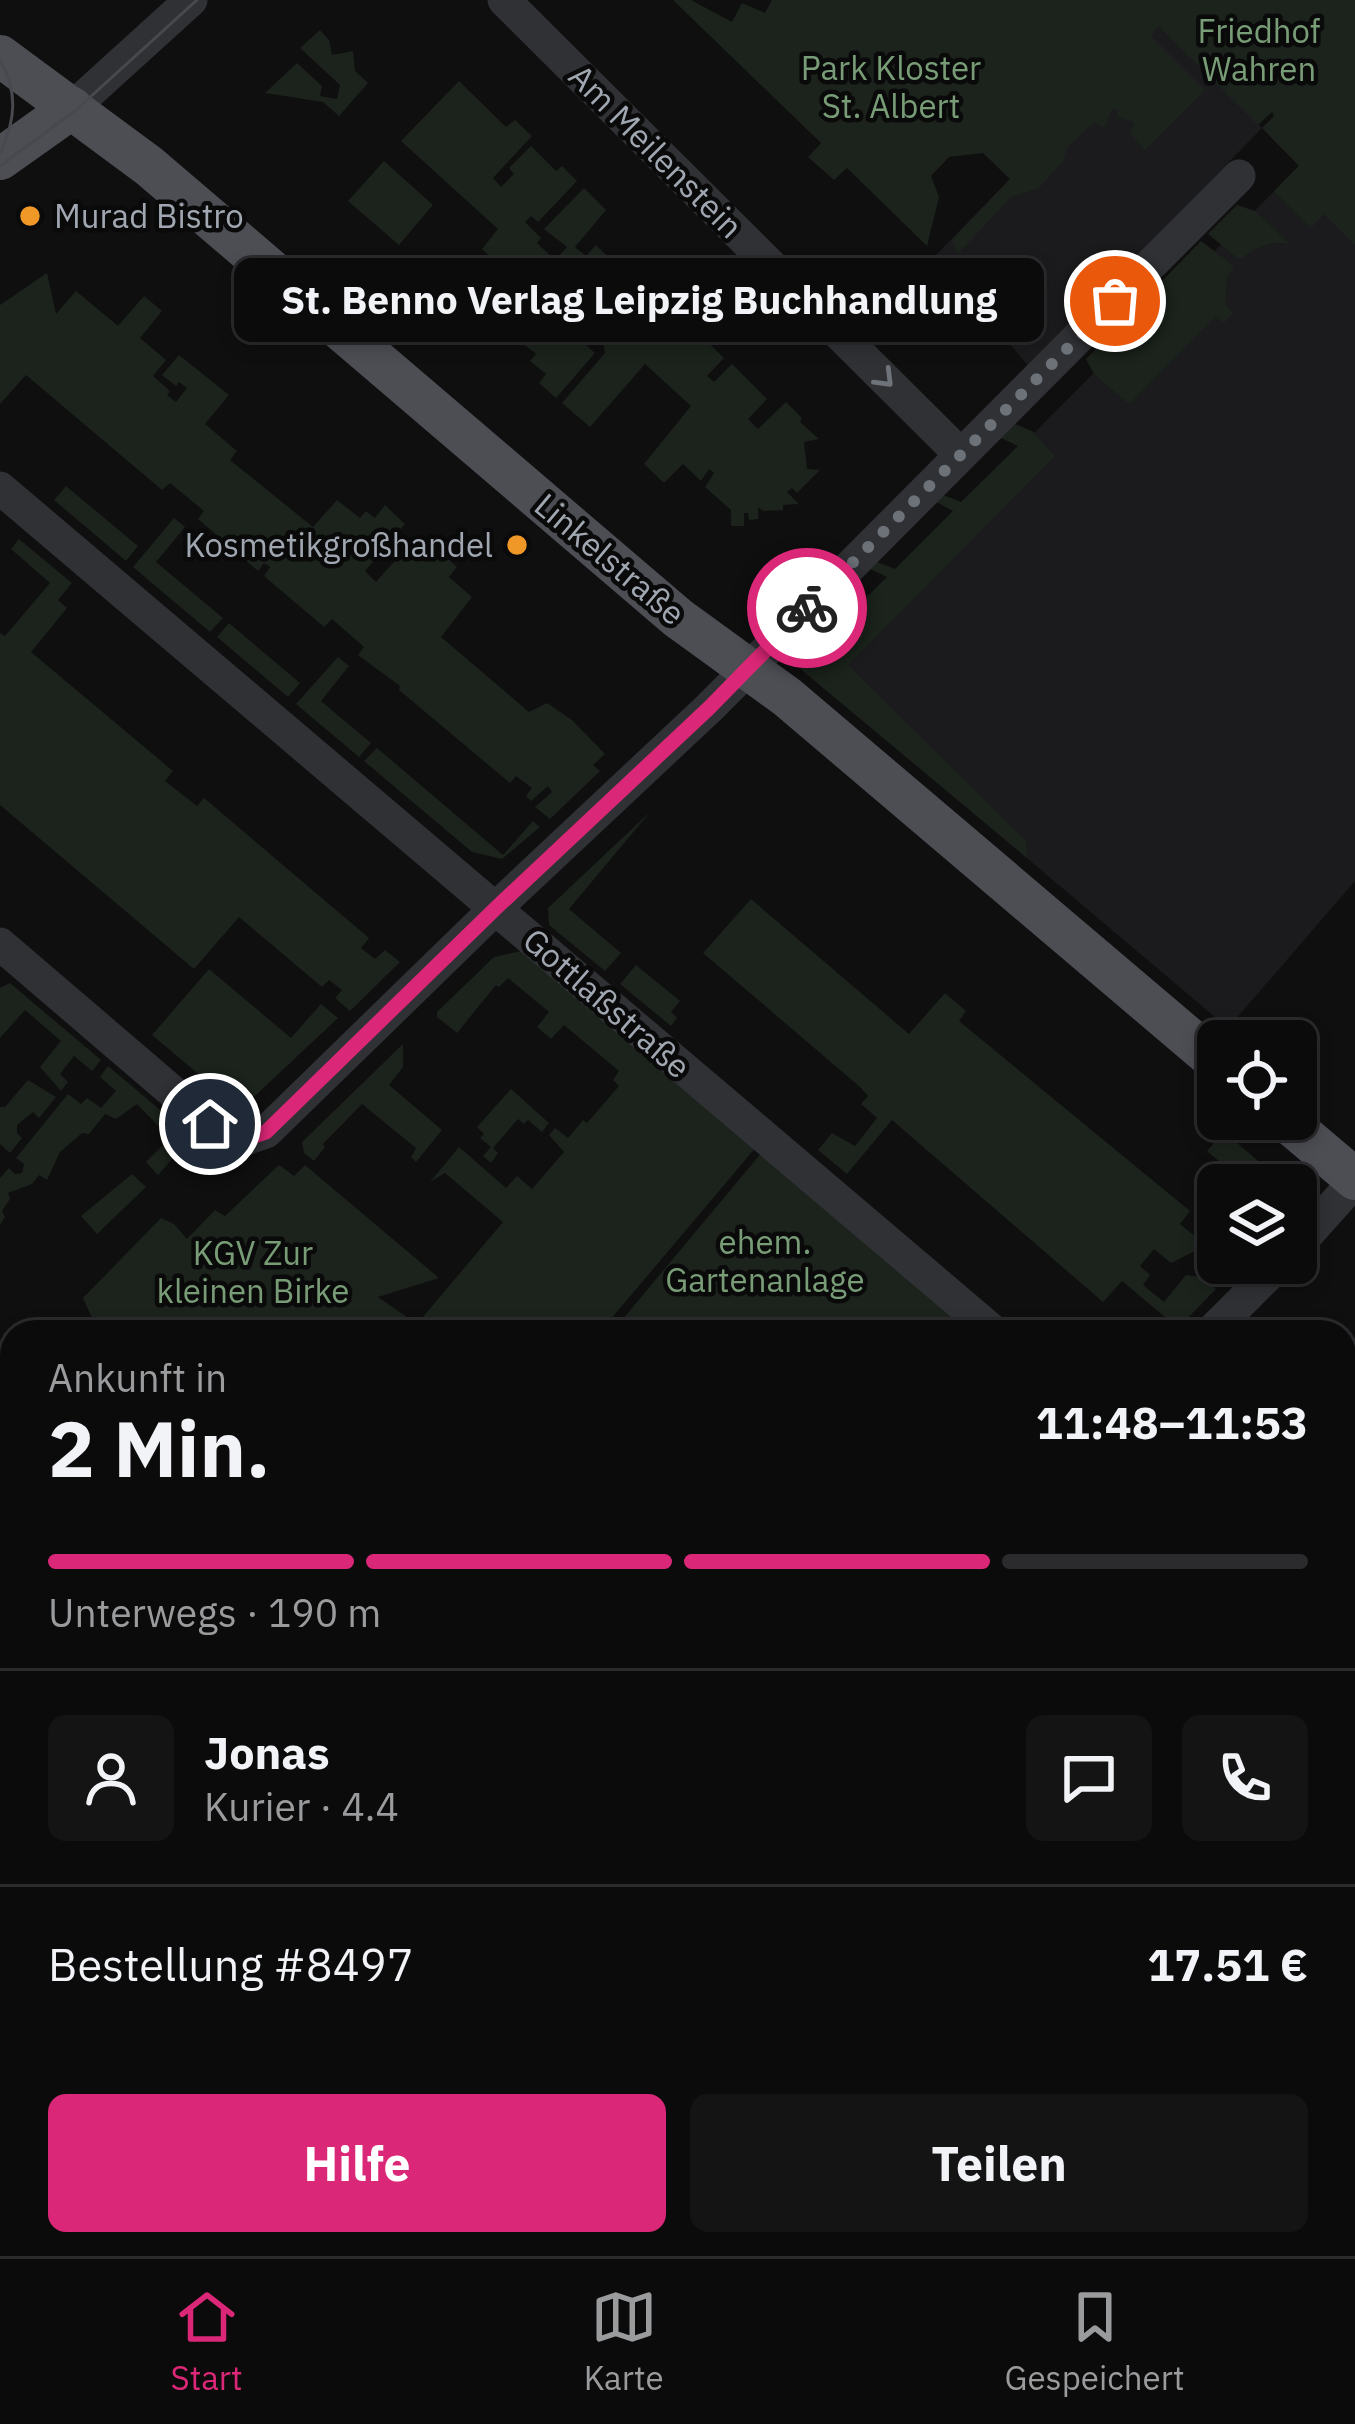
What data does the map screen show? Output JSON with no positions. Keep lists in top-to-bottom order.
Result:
{
  "streets": {
    "main road": ["Linkelstraße"],
    "street": ["Am Meilenstein", "Gottlaßstraße"]
  },
  "one_way": ["Am Meilenstein"],
  "parks": [
    "Friedhof Wahren",
    "Park Kloster St. Albert",
    "ehem. Gartenanlage",
    "KGV Zur kleinen Birke"
  ],
  "places": ["Murad Bistro", "St. Benno Verlag Leipzig Buchhandlung", "Kosmetikgroßhandel"],
  "page": {
    "bubble": "St. Benno Verlag Leipzig Buchhandlung",
    "heading": ["2 Min.", "Ankunft in", "11:48–11:53"],
    "panel": [
      "Jonas",
      "Kurier · 4.4",
      "Bestellung #8497",
      "17.51 €"
    ],
    "bar": "Unterwegs · 190 m",
    "buttons": ["Hilfe", "Teilen"],
    "tabs": ["Start", "Karte", "Gespeichert"]
  }
}
